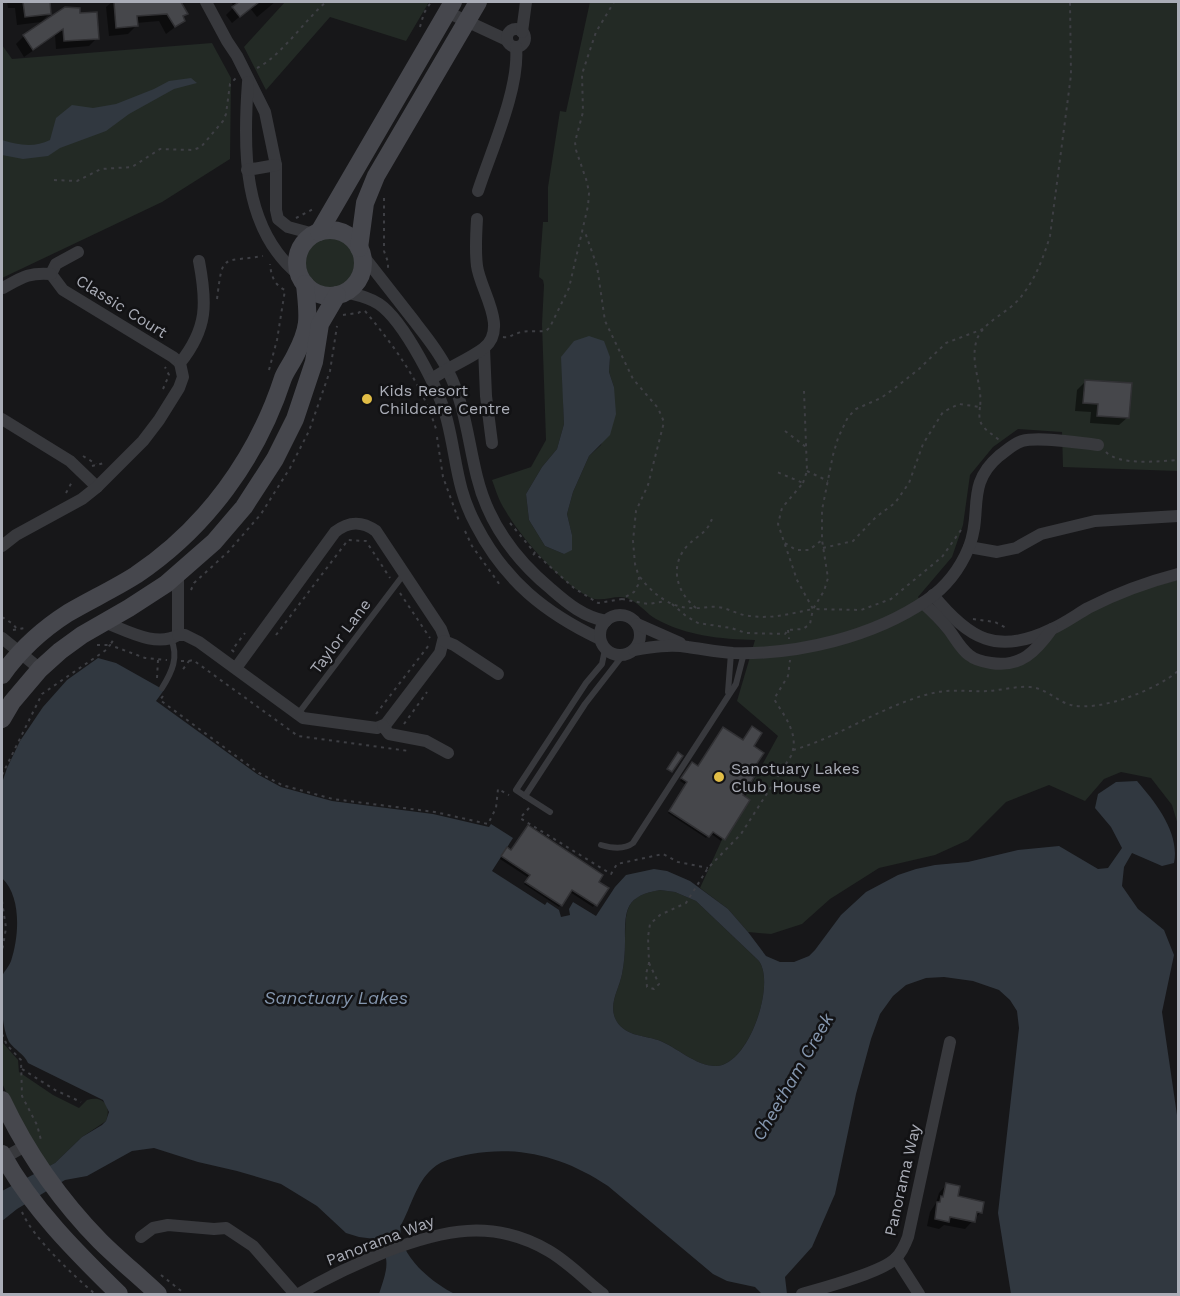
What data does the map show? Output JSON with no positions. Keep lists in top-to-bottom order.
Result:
{
  "streets": {
    "street": ["Classic Court", "Panorama Way"],
    "lane": ["Taylor Lane"]
  },
  "water": ["Sanctuary Lakes", "Cheetham Creek"],
  "places": ["Kids Resort Childcare Centre", "Sanctuary Lakes Club House"]
}
